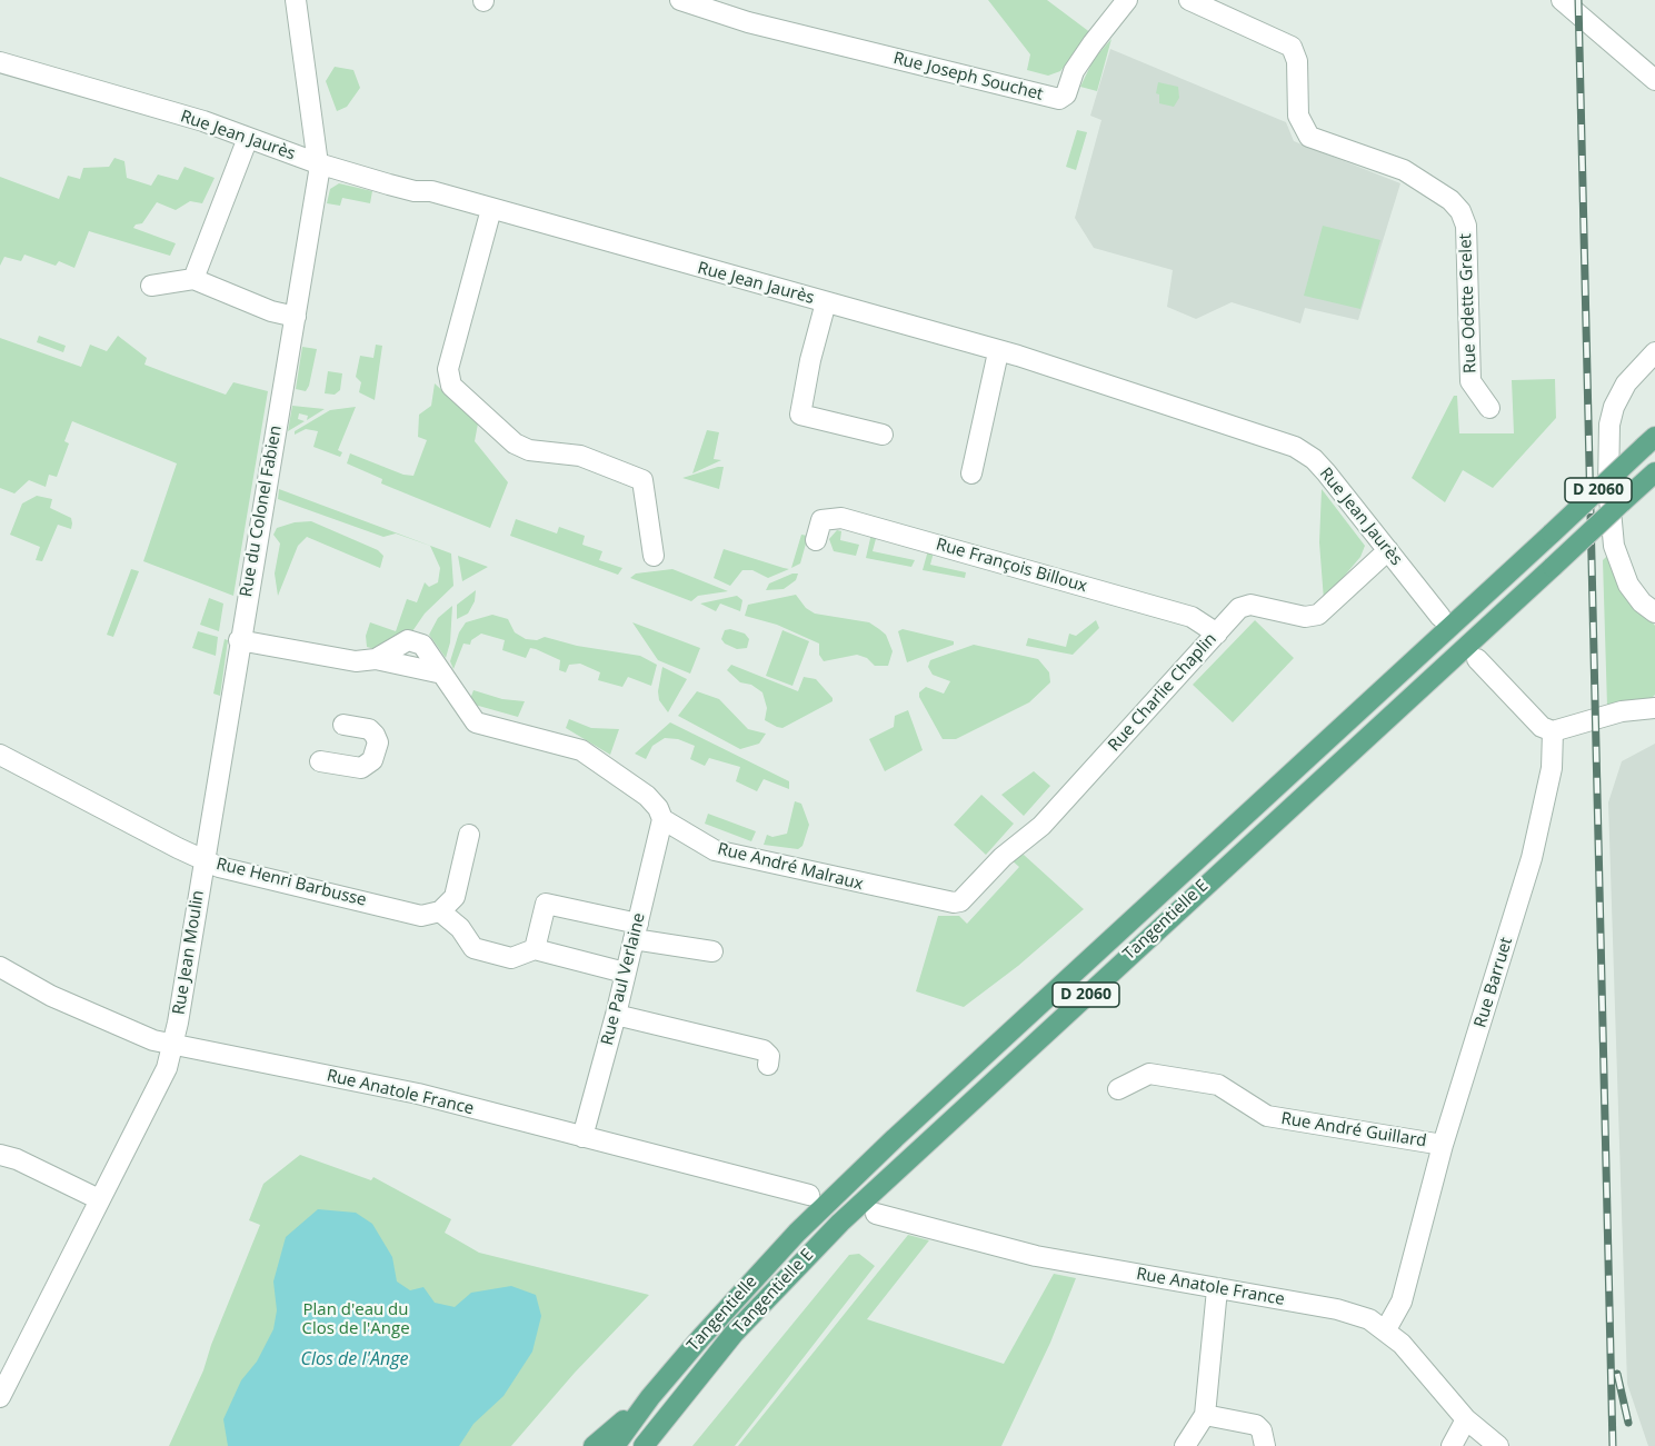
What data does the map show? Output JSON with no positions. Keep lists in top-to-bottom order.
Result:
{
  "streets": {
    "main road": ["D 2060", "Tangentielle E", "Tangentielle"],
    "street": [
      "Rue Joseph Souchet",
      "Rue Jean Jaurès",
      "Rue Odette Grelet",
      "Rue du Colonel Fabien",
      "Rue François Billoux",
      "Rue Charlie Chaplin",
      "Rue André Malraux",
      "Rue Henri Barbusse",
      "Rue Jean Moulin",
      "Rue Paul Verlaine",
      "Rue Barruet",
      "Rue Anatole France",
      "Rue André Guillard"
    ]
  },
  "crossings": [
    ["Rue Jean Jaurès", "Rue du Colonel Fabien"],
    ["Rue Jean Jaurès", "Rue Charlie Chaplin"],
    ["D 2060", "Tangentielle"],
    ["Rue du Colonel Fabien", "Rue André Malraux"],
    ["Rue du Colonel Fabien", "Rue Henri Barbusse"],
    ["Rue du Colonel Fabien", "Rue Jean Moulin"],
    ["Rue François Billoux", "Rue Charlie Chaplin"],
    ["Rue Charlie Chaplin", "Rue André Malraux"],
    ["Rue André Malraux", "Rue Paul Verlaine"],
    ["Rue Henri Barbusse", "Rue Jean Moulin"],
    ["Tangentielle E", "Tangentielle"],
    ["Rue Jean Moulin", "Rue Anatole France"],
    ["Rue Paul Verlaine", "Rue Anatole France"],
    ["Rue Barruet", "Rue Anatole France"],
    ["Rue Barruet", "Rue André Guillard"]
  ],
  "water": ["Clos de l'Ange"],
  "parks": ["Plan d'eau du Clos de l'Ange"]
}
